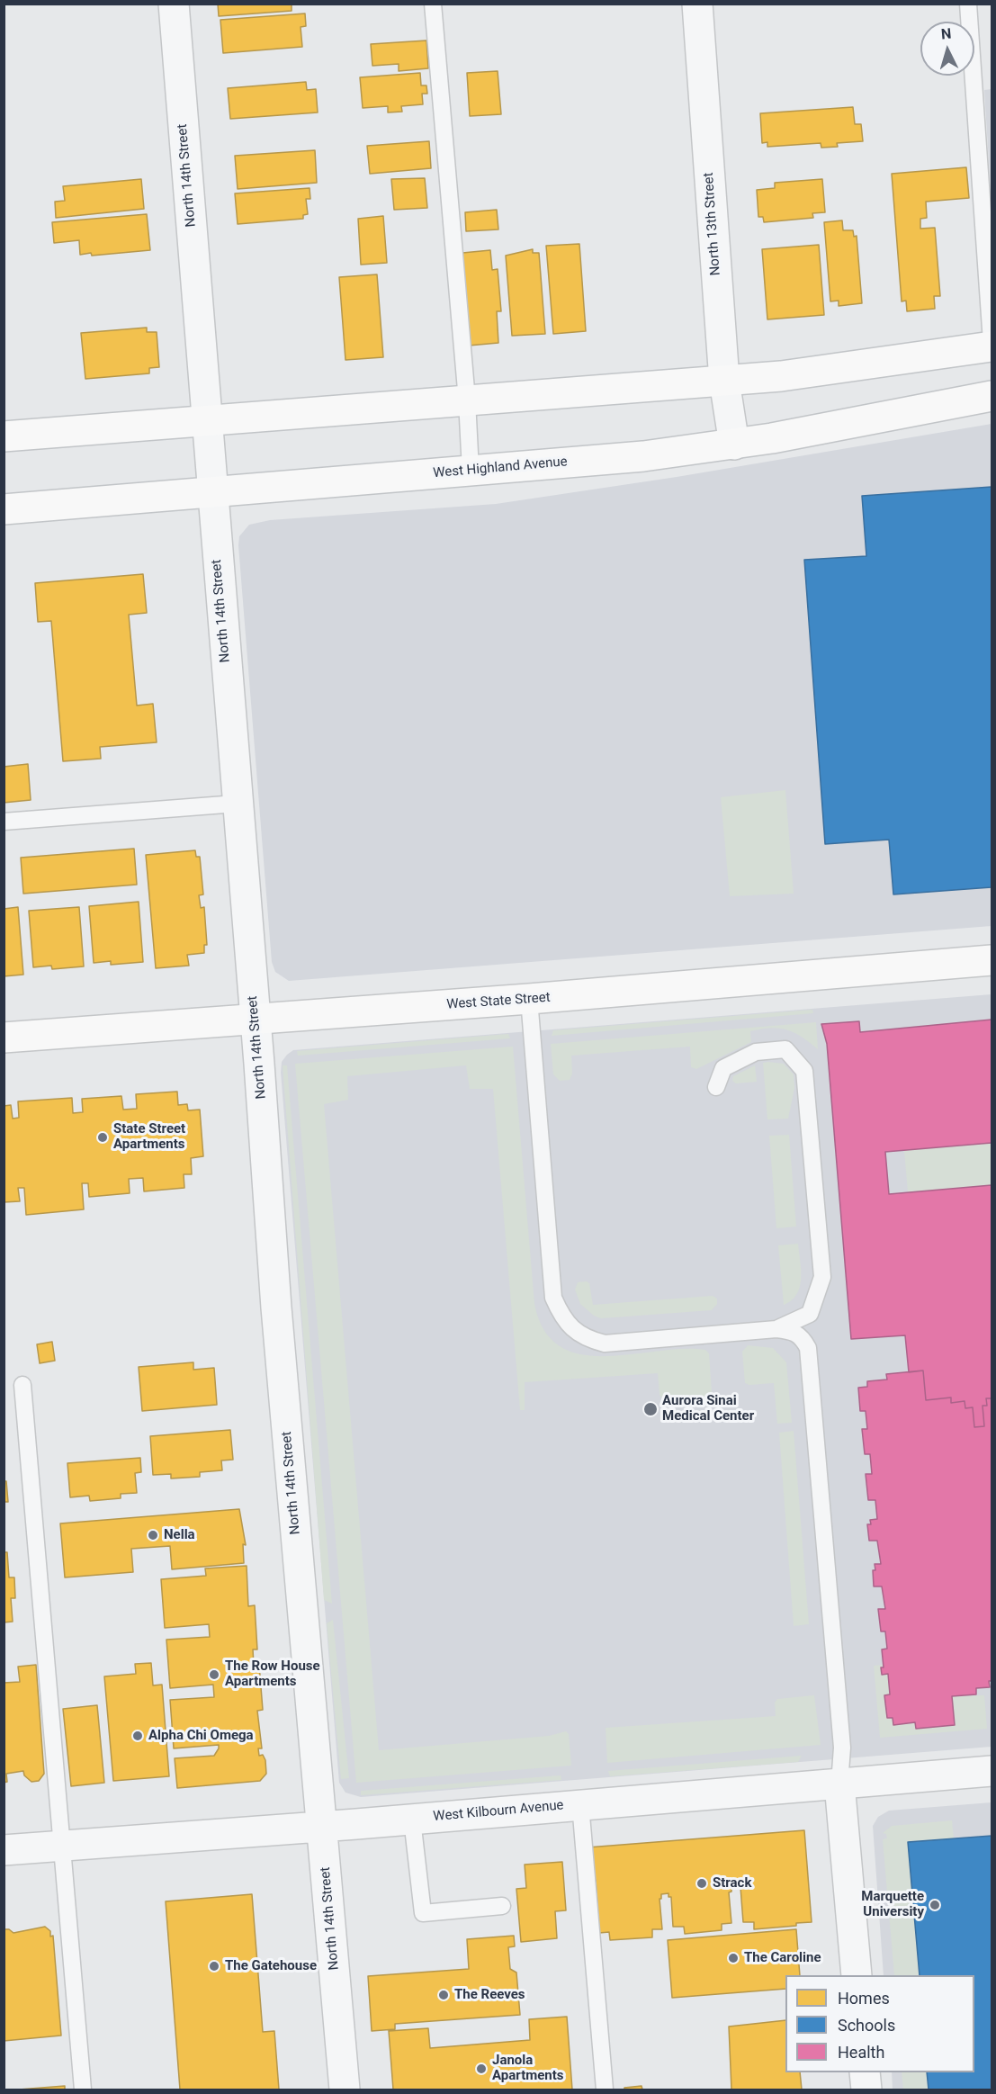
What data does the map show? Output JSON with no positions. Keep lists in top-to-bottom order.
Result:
{
  "streets": {
    "main road": ["West Highland Avenue", "West State Street"],
    "street": ["North 14th Street", "North 13th Street", "West Kilbourn Avenue"]
  },
  "crossings": [
    ["North 14th Street", "West Highland Avenue"],
    ["North 14th Street", "West State Street"],
    ["North 14th Street", "West Kilbourn Avenue"],
    ["North 13th Street", "West Highland Avenue"]
  ],
  "places": [
    "State Street Apartments",
    "Aurora Sinai Medical Center",
    "Nella",
    "The Row House Apartments",
    "Alpha Chi Omega",
    "Strack",
    "Marquette University",
    "The Caroline",
    "The Gatehouse",
    "The Reeves",
    "Janola Apartments"
  ],
  "legend": ["Homes", "Schools", "Health"],
  "north": "top"
}
